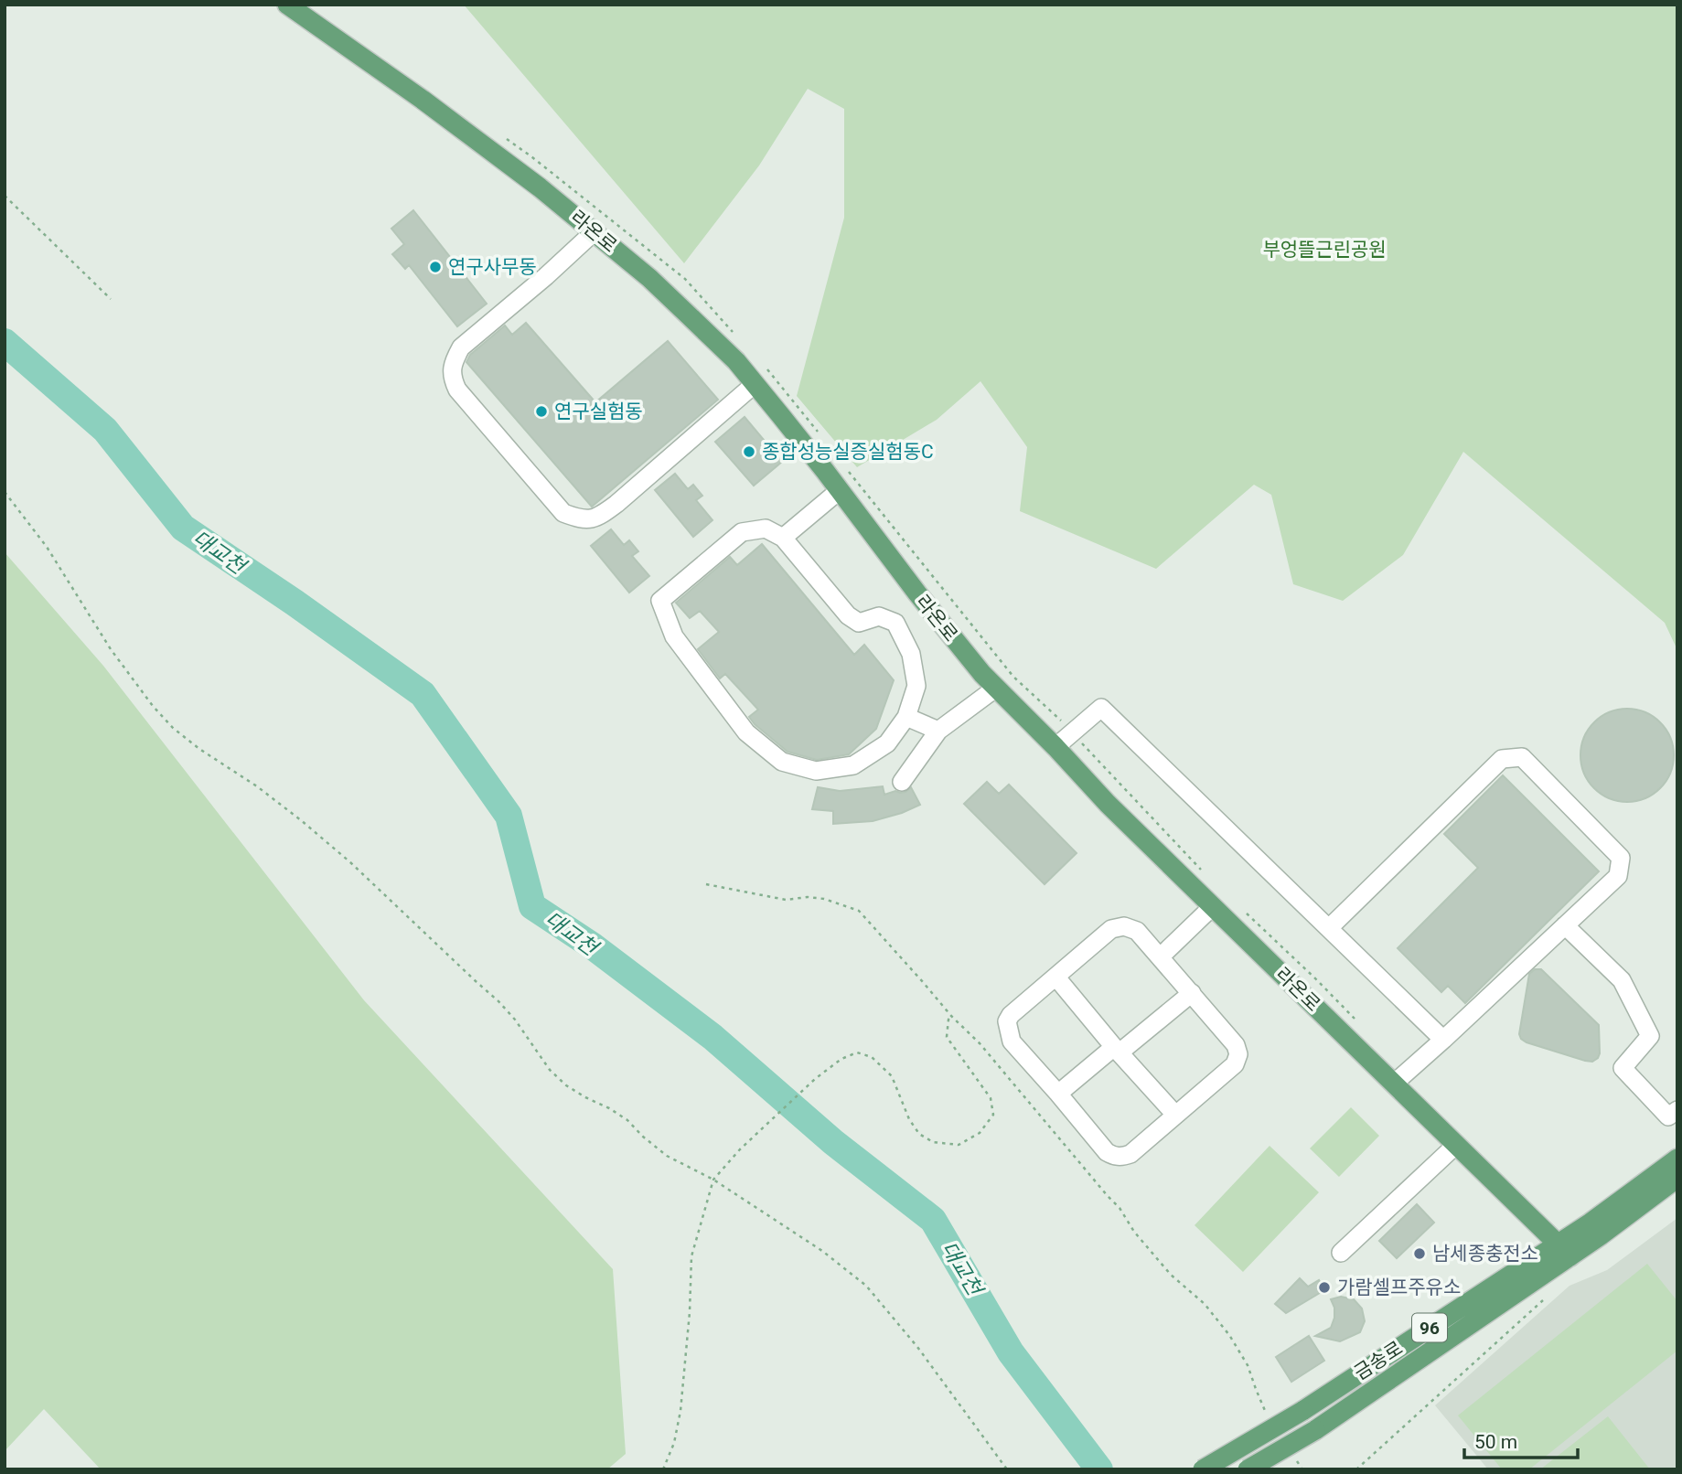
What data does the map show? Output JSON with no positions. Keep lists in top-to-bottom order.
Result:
{
  "streets": {
    "main road": ["라온로", "96", "금송로"]
  },
  "crossings": [
    ["라온로", "금송로"]
  ],
  "water": ["대교천"],
  "parks": ["부엉뜰근린공원"],
  "places": [
    "연구사무동",
    "연구실험동",
    "종합성능실증실험동C",
    "남세종충전소",
    "가람셀프주유소"
  ],
  "scale_bar": "50 m"
}
